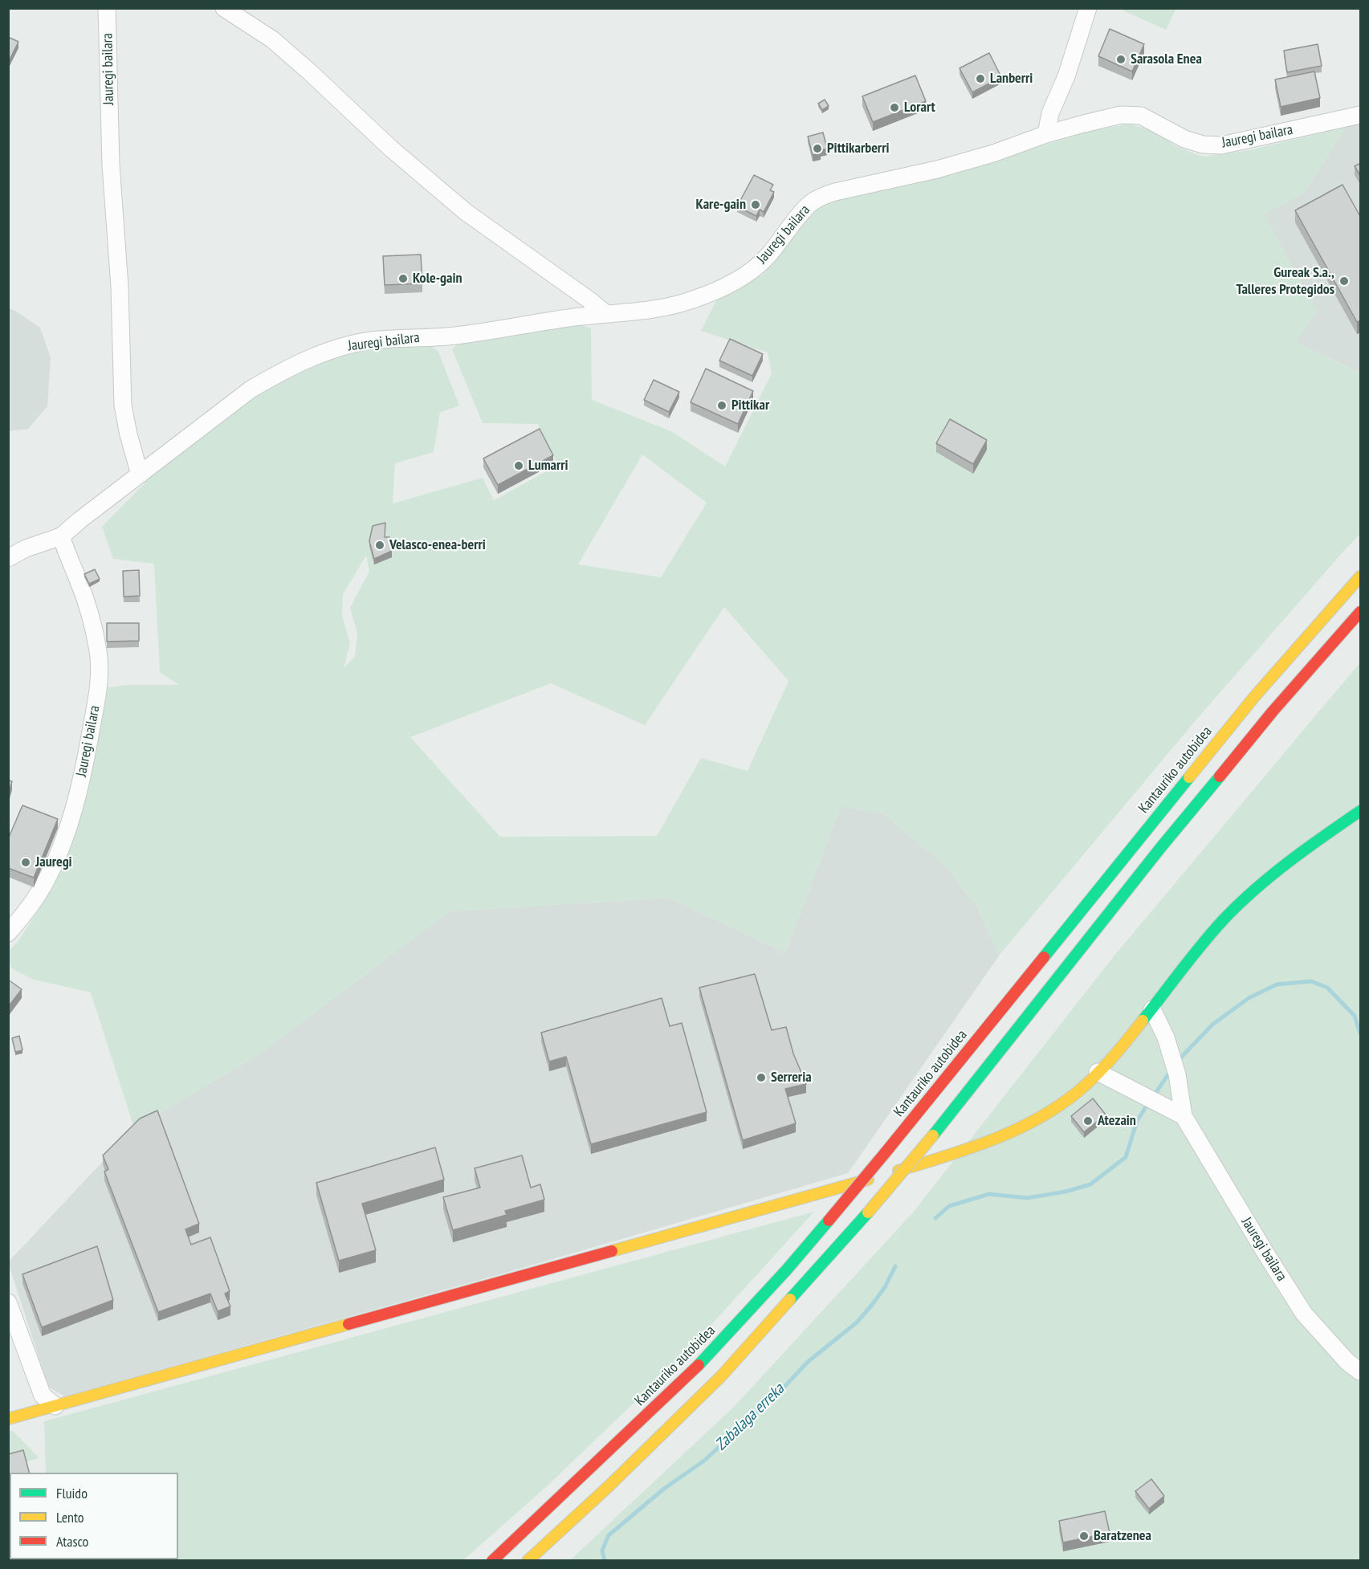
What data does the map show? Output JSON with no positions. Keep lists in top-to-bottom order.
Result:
{
  "streets": {
    "main road": ["Kantauriko autobidea"],
    "street": ["Jauregi bailara"]
  },
  "water": ["Zabalaga erreka"],
  "places": [
    "Sarasola Enea",
    "Lanberri",
    "Lorart",
    "Pittikarberri",
    "Kare-gain",
    "Kole-gain",
    "Gureak S.a., Talleres Protegidos",
    "Pittikar",
    "Lumarri",
    "Velasco-enea-berri",
    "Jauregi",
    "Serreria",
    "Atezain",
    "Baratzenea"
  ],
  "legend": ["Fluido", "Lento", "Atasco"]
}
